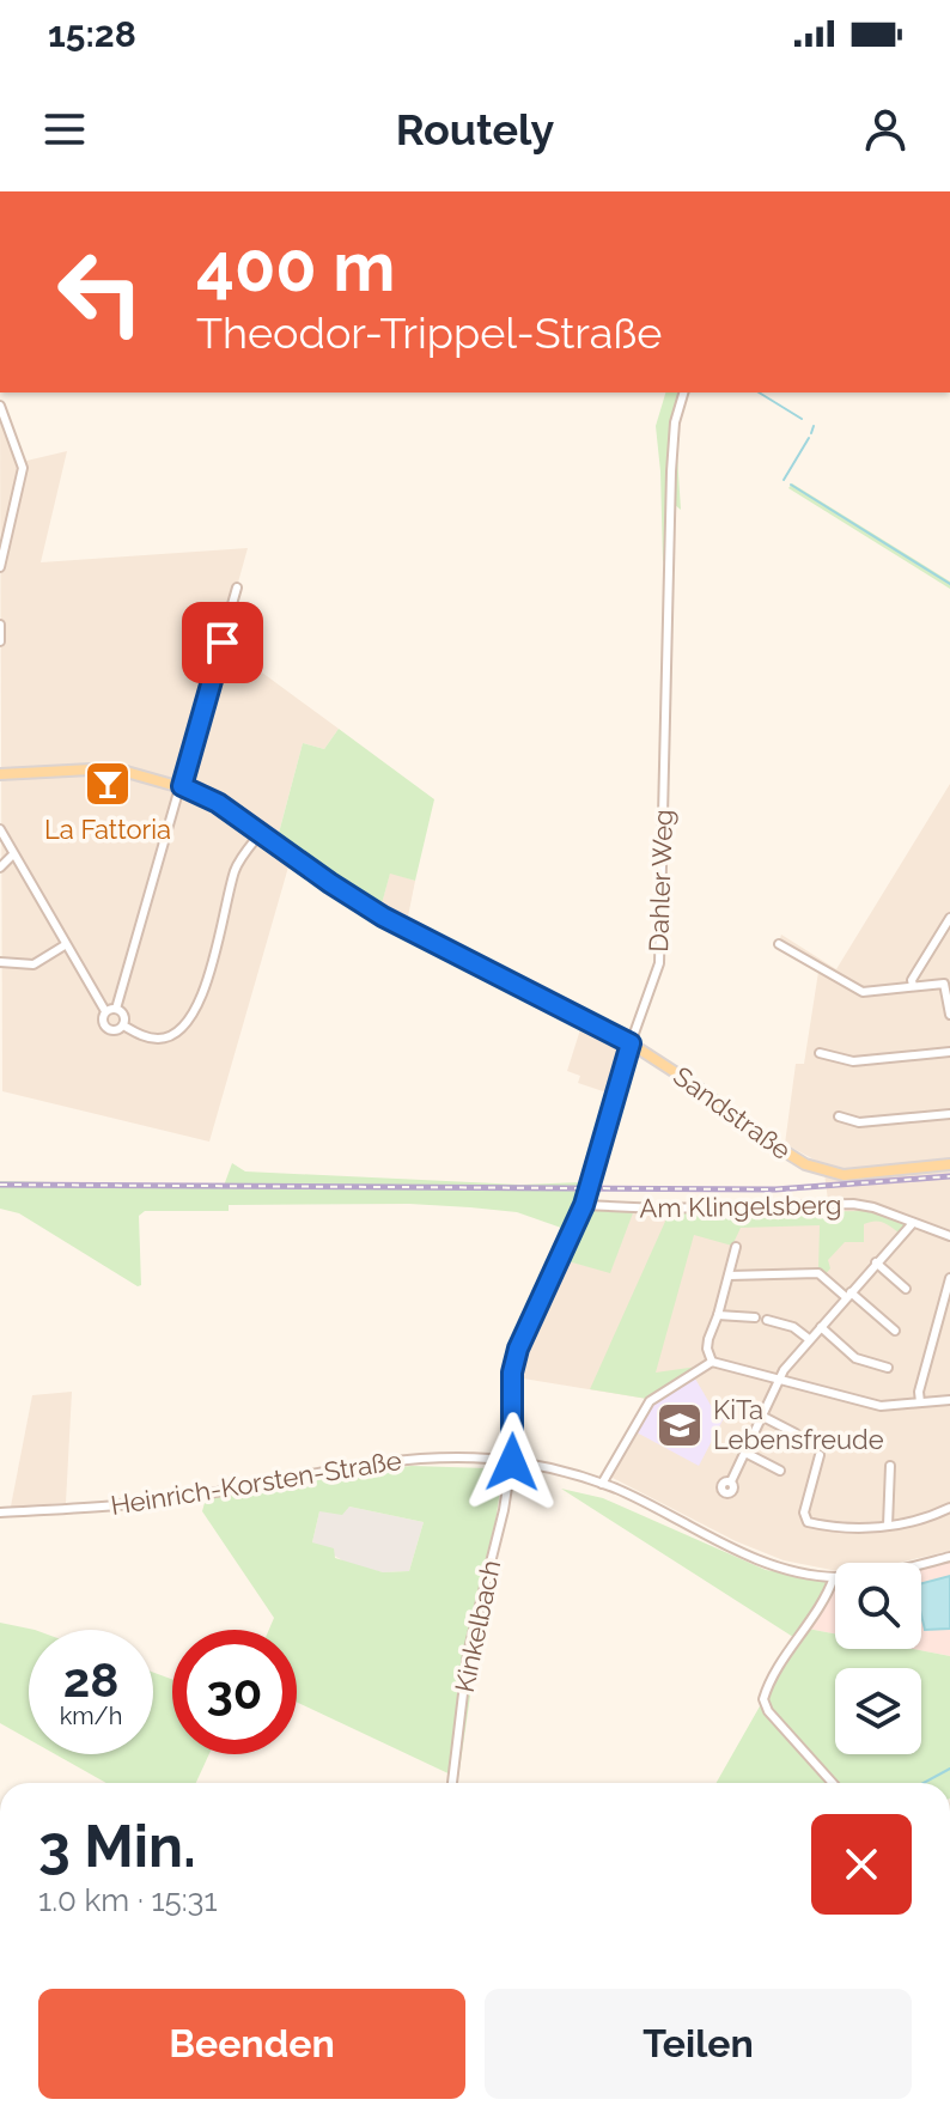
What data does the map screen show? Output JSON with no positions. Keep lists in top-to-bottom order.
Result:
{
  "streets": {
    "main road": ["Sandstraße"],
    "street": [
      "Dahler Weg",
      "Am Klingelsberg",
      "Heinrich-Korsten-Straße",
      "Kinkelbach"
    ]
  },
  "crossings": [
    ["Dahler Weg", "Sandstraße"],
    ["Dahler Weg", "Am Klingelsberg"],
    ["Dahler Weg", "Heinrich-Korsten-Straße"],
    ["Dahler Weg", "Kinkelbach"],
    ["Heinrich-Korsten-Straße", "Kinkelbach"]
  ],
  "places": {
    "bar": ["La Fattoria"],
    "school or university": ["KiTa Lebensfreude"]
  },
  "page": {
    "status": "15:28",
    "header": "Routely",
    "turn": ["400 m", "Theodor-Trippel-Straße"],
    "speed": "28 km/h",
    "limit": "30",
    "heading": ["3 Min.", "1.0 km · 15:31"],
    "buttons": ["Beenden", "Teilen"]
  }
}
